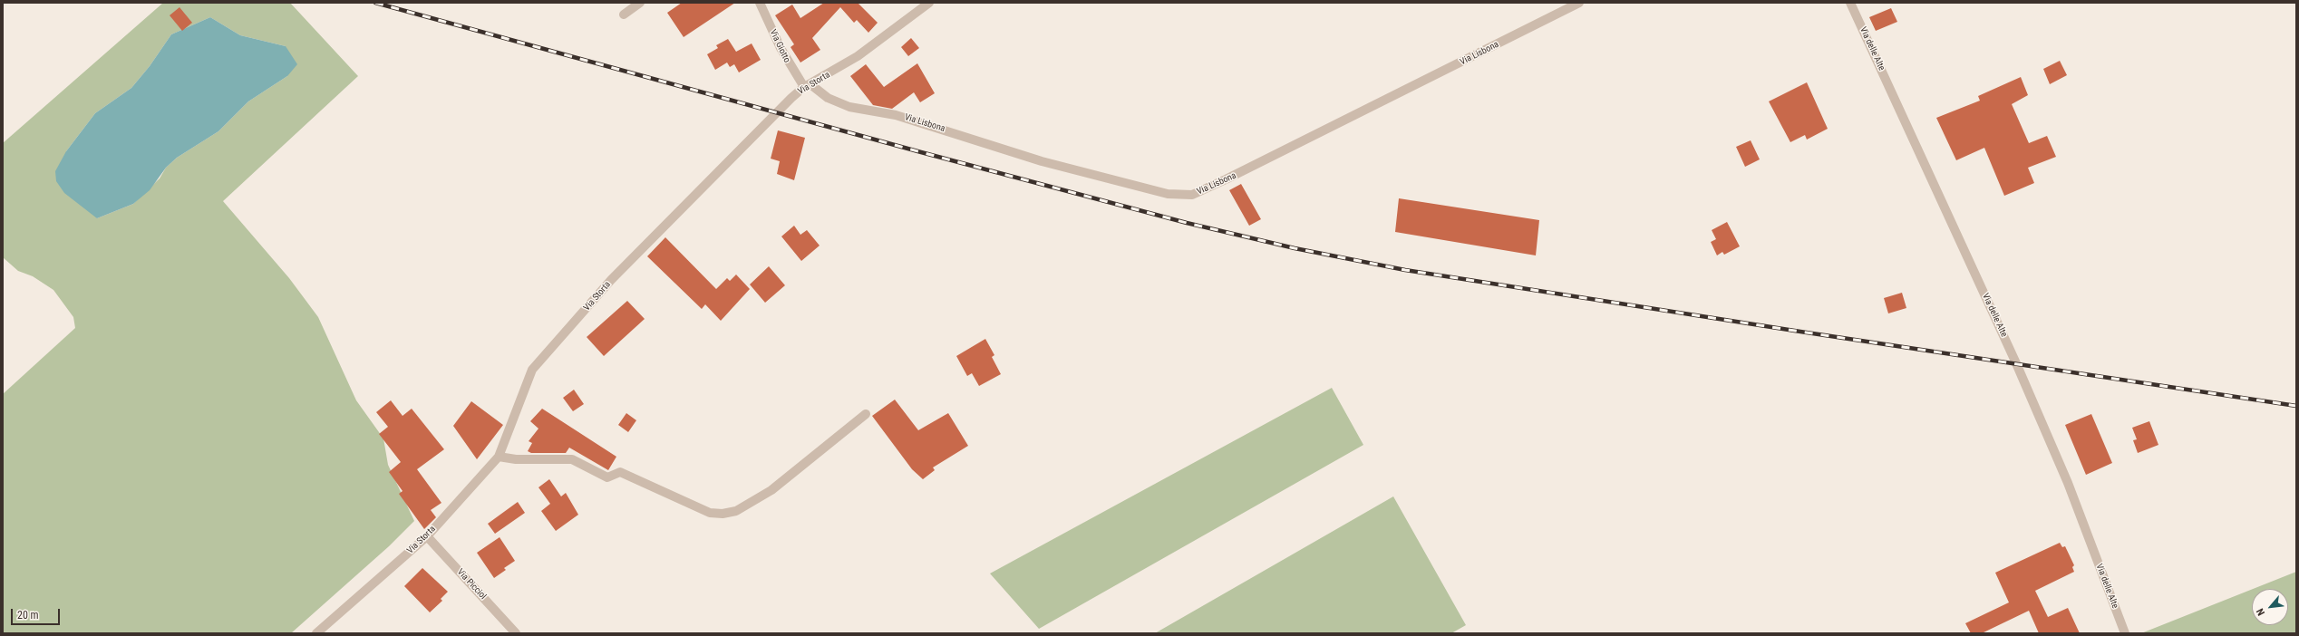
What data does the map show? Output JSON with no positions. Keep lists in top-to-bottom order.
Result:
{
  "streets": {
    "street": [
      "Via Giotto",
      "Via delle Alte",
      "Via Lisbona",
      "Via Storta",
      "Via Picciol"
    ]
  },
  "crossings": [
    ["Via Giotto", "Via Lisbona"],
    ["Via Giotto", "Via Storta"],
    ["Via Lisbona", "Via Storta"],
    ["Via Storta", "Via Picciol"]
  ],
  "scale_bar": "20 m",
  "north": "bottom left"
}
